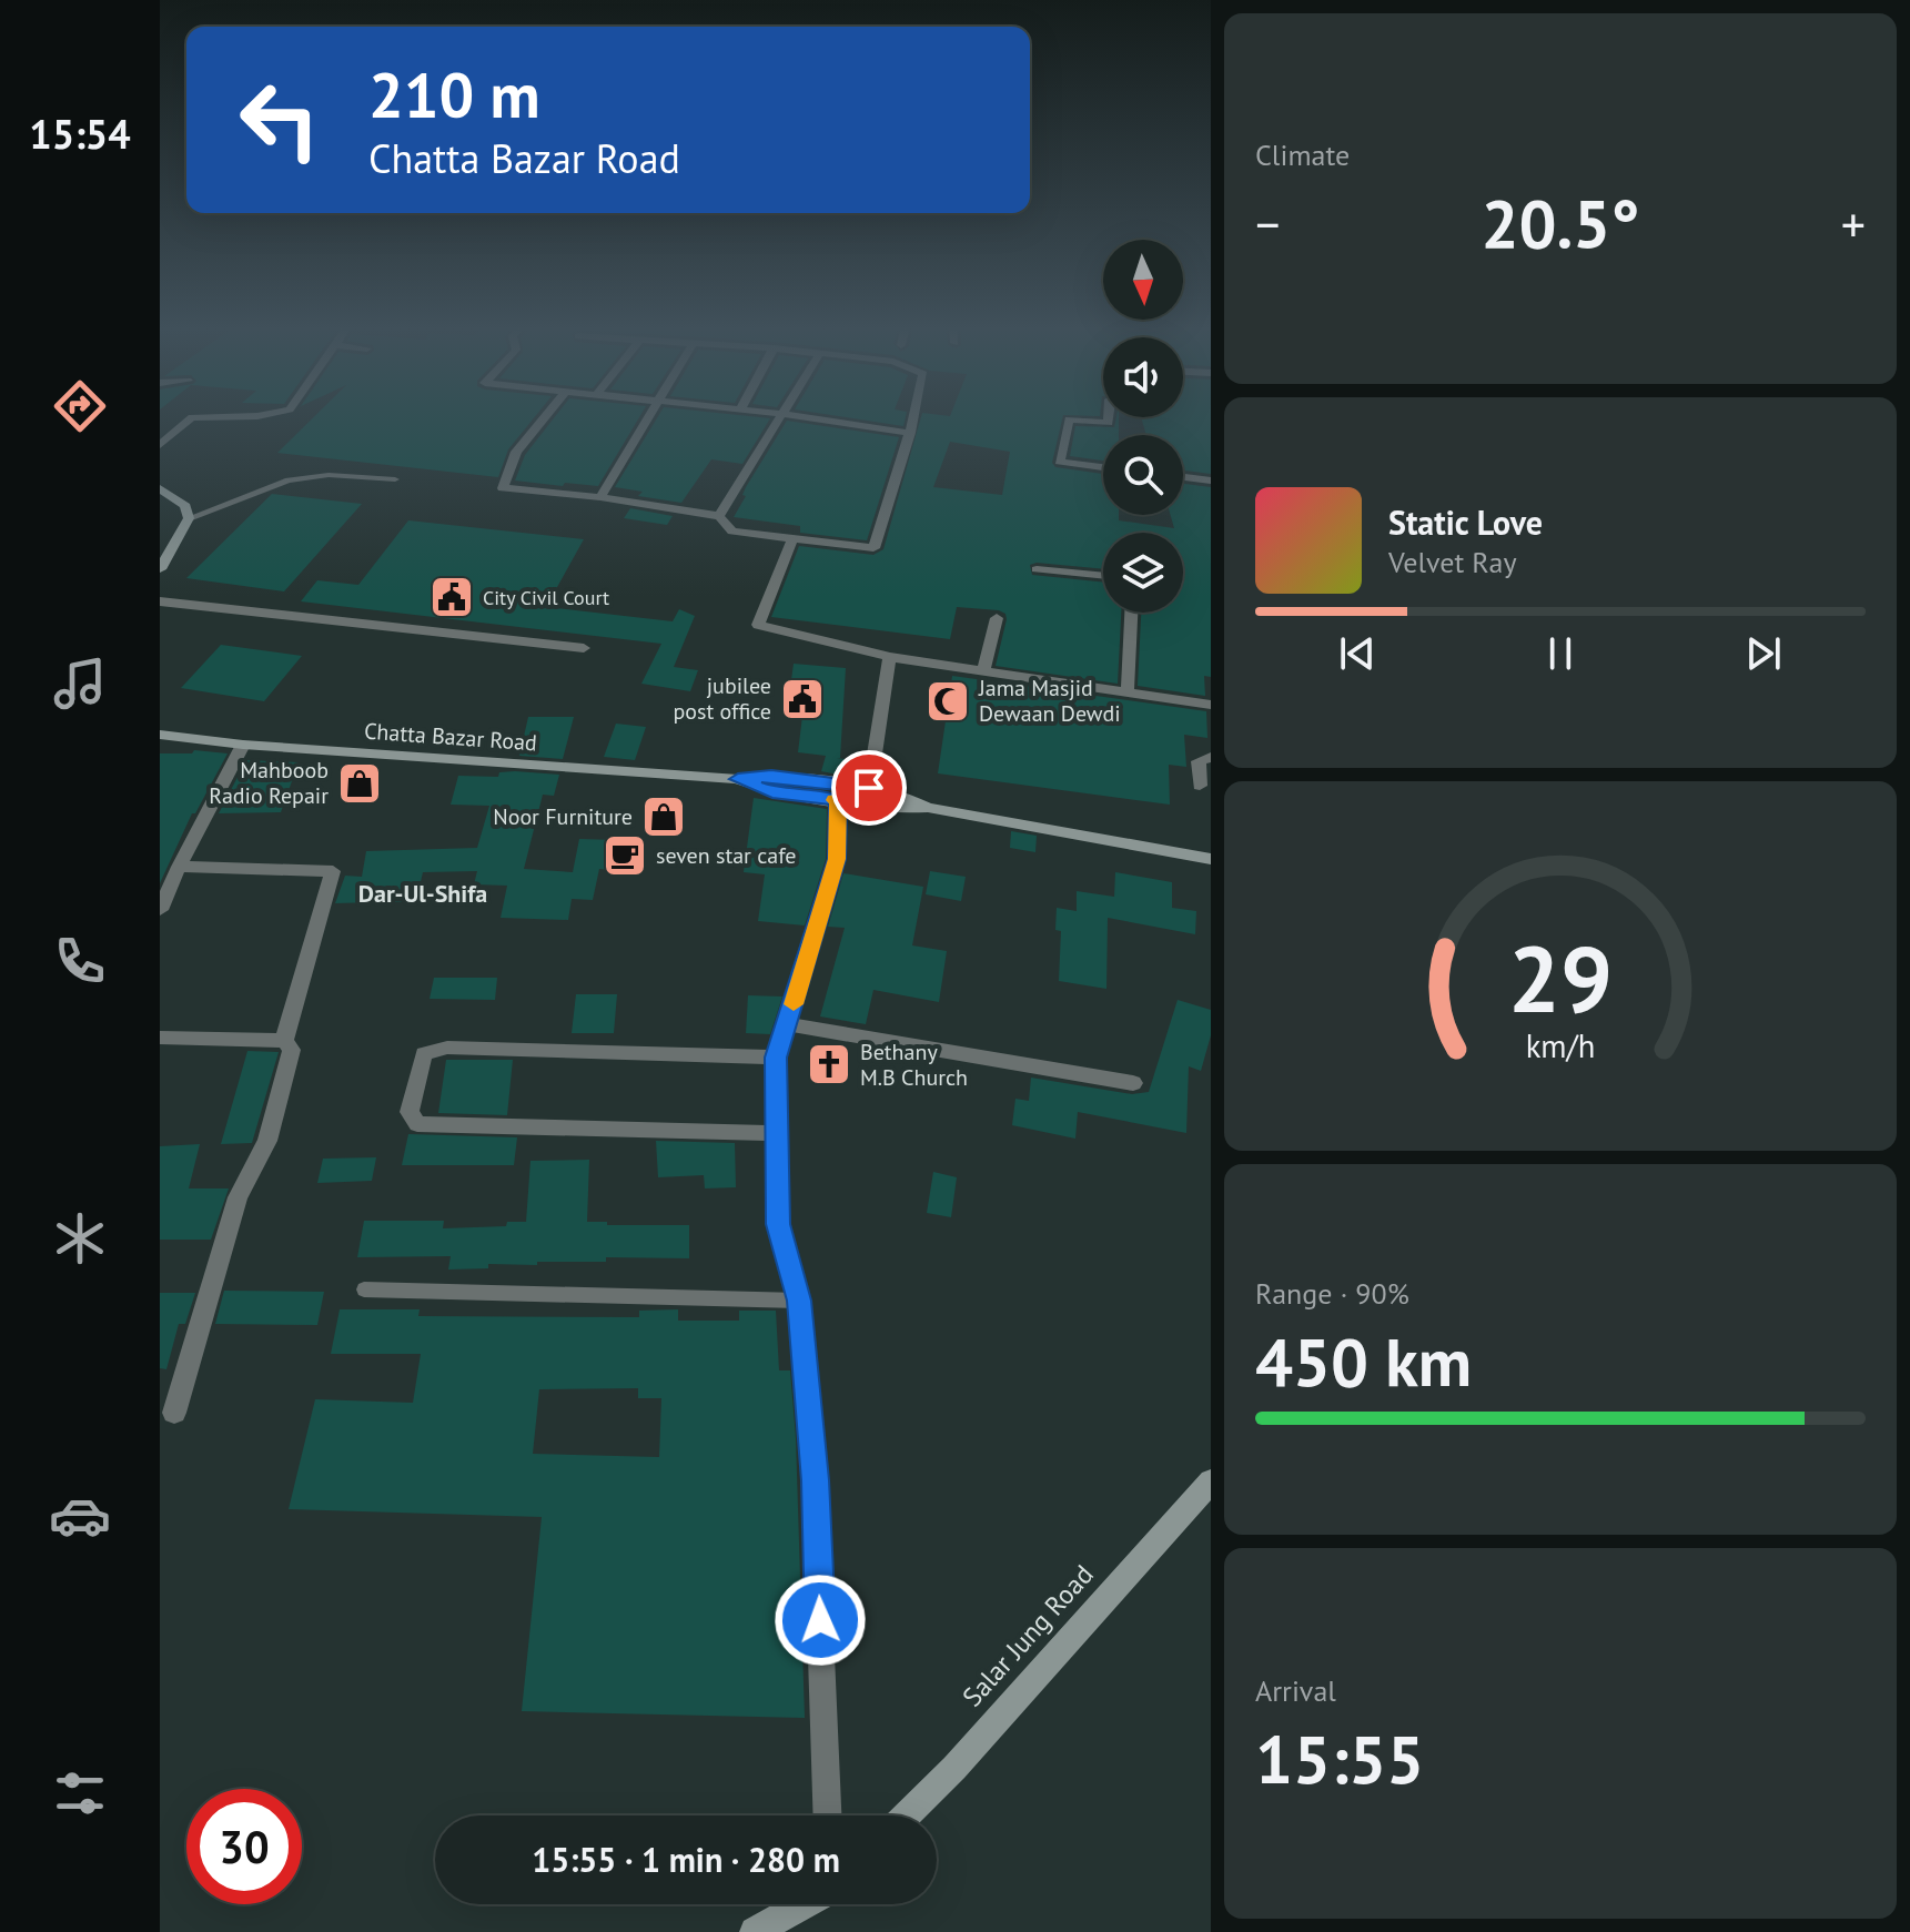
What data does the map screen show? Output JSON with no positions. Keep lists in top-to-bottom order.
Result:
{
  "streets": {
    "street": ["Chatta Bazar Road", "Salar Jung Road"]
  },
  "districts": ["Dar-Ul-Shifa"],
  "places": {
    "public building": ["City Civil Court", "jubilee post office"],
    "mosque": ["Jama Masjid Dewaan Dewdi"],
    "shop": ["Mahboob Radio Repair", "Noor Furniture"],
    "cafe": ["seven star cafe"],
    "church": ["Bethany M.B Church"]
  },
  "north": "bottom",
  "page": {
    "tabs": "15:54",
    "tile": [
      "Climate",
      ["Range · 90%", "450 km"],
      ["Arrival", "15:55"]
    ],
    "turn": ["210 m", "Chatta Bazar Road"],
    "heat": ["−", "20.5°", "+"],
    "song": ["Static Love", "Velvet Ray"],
    "limit": "30",
    "trip": "15:55 · 1 min · 280 m",
    "gauge": ["29", "km/h"]
  }
}
